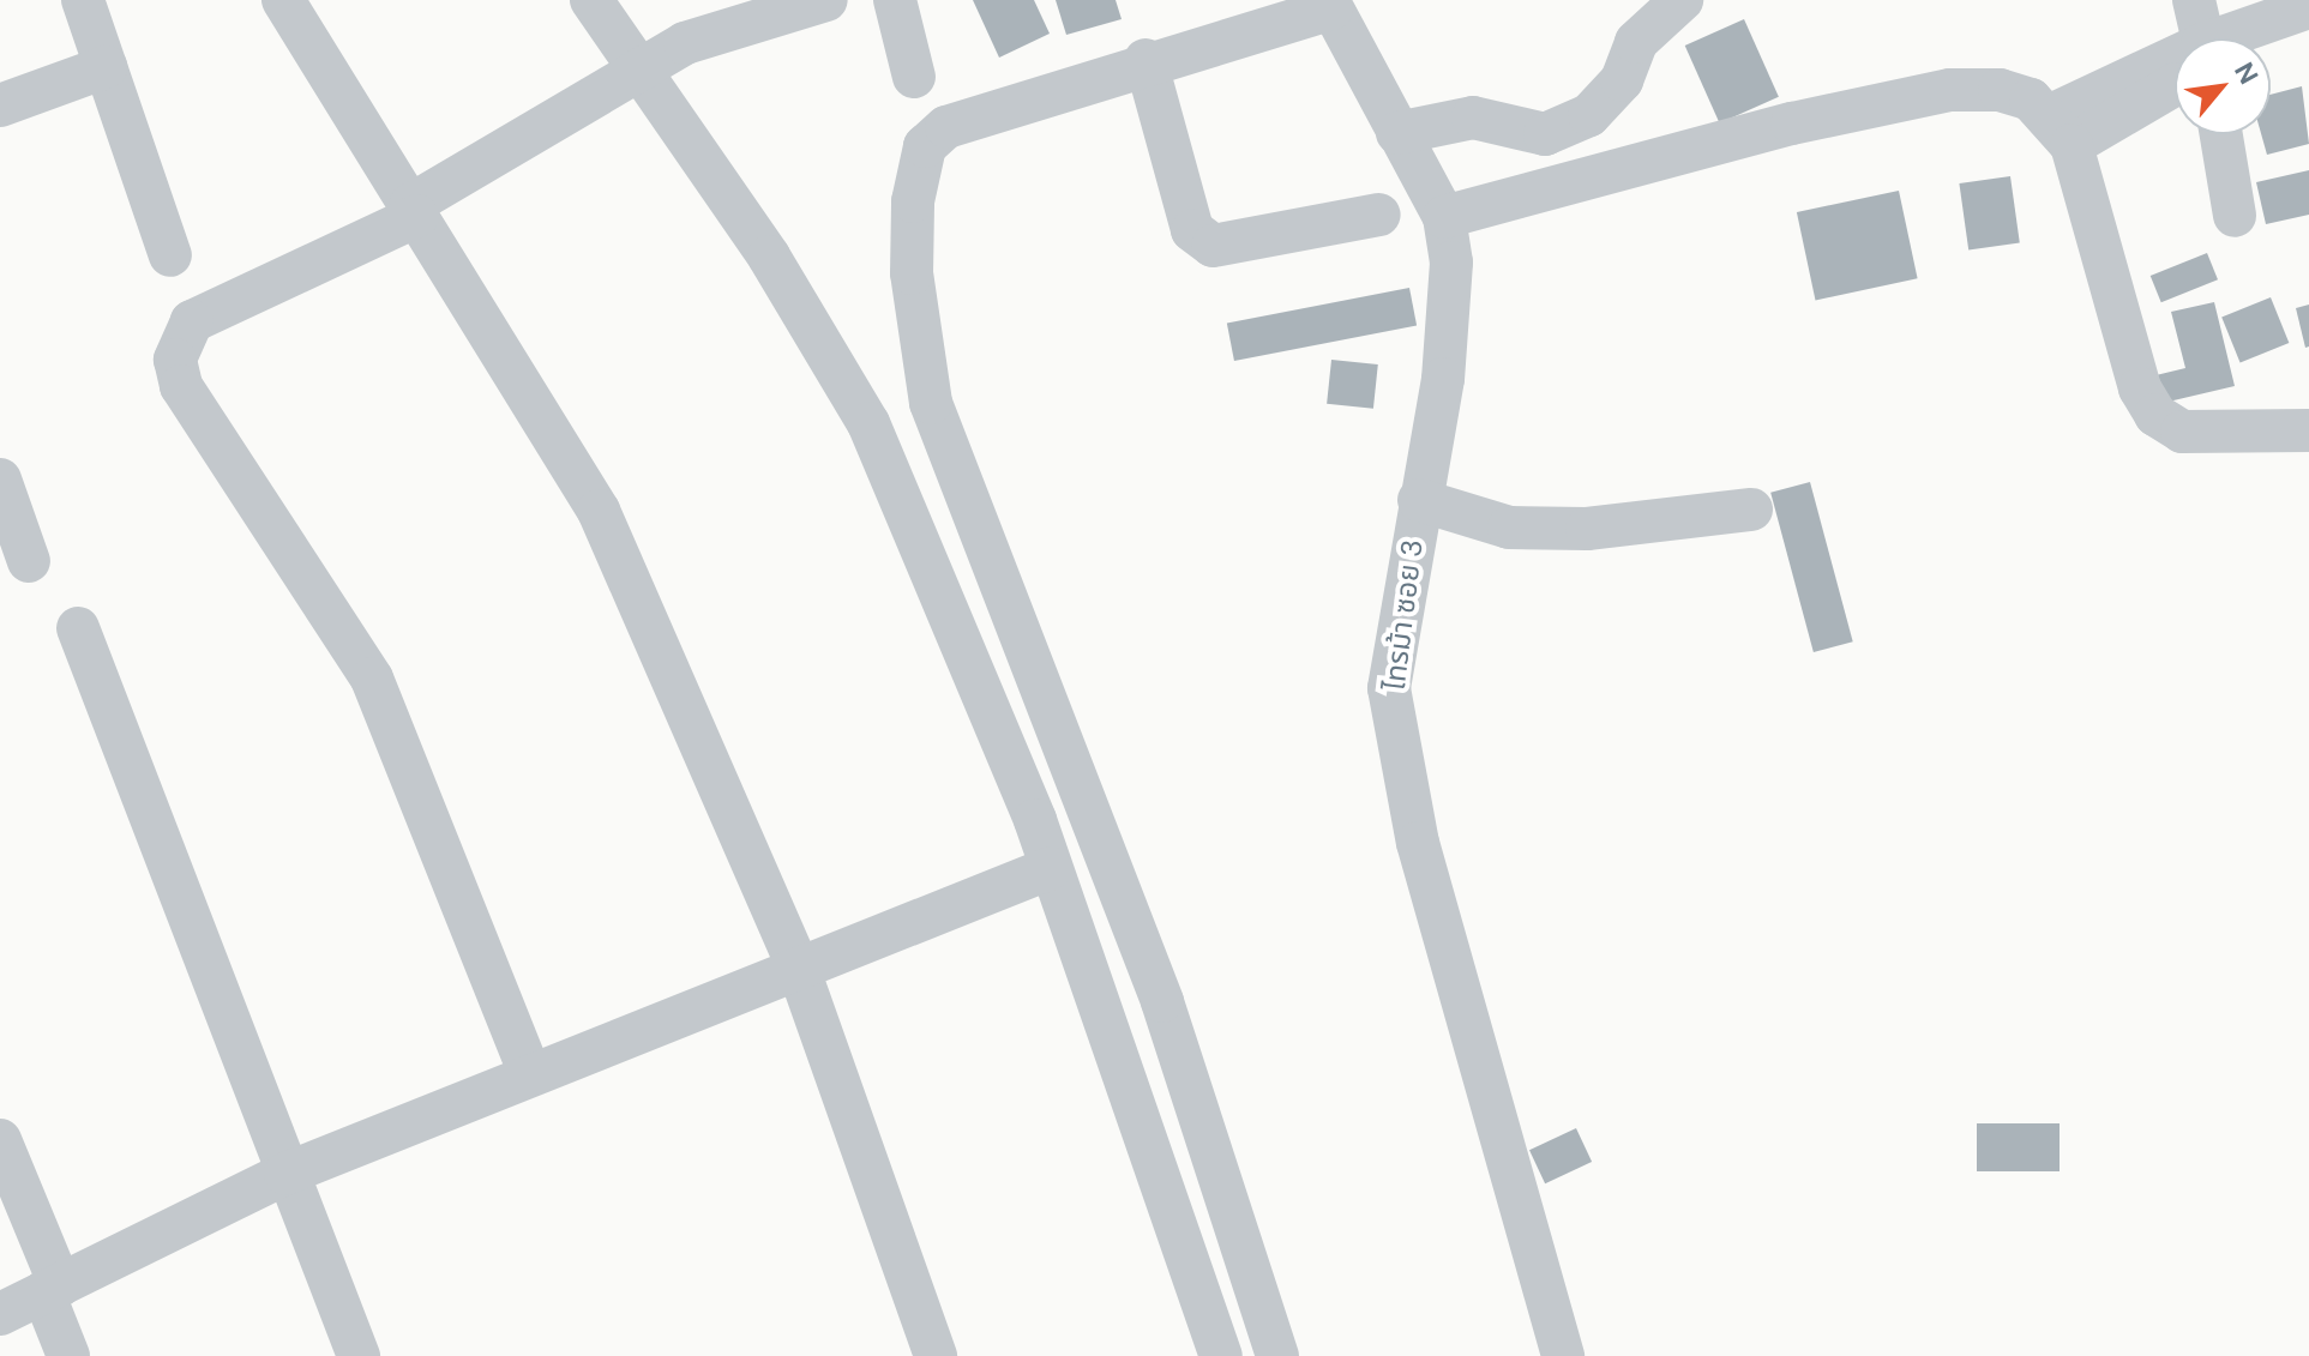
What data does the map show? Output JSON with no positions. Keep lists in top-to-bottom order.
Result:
{
  "streets": {
    "street": ["ไทรม้า ซอย 3"]
  },
  "north": "top right"
}
